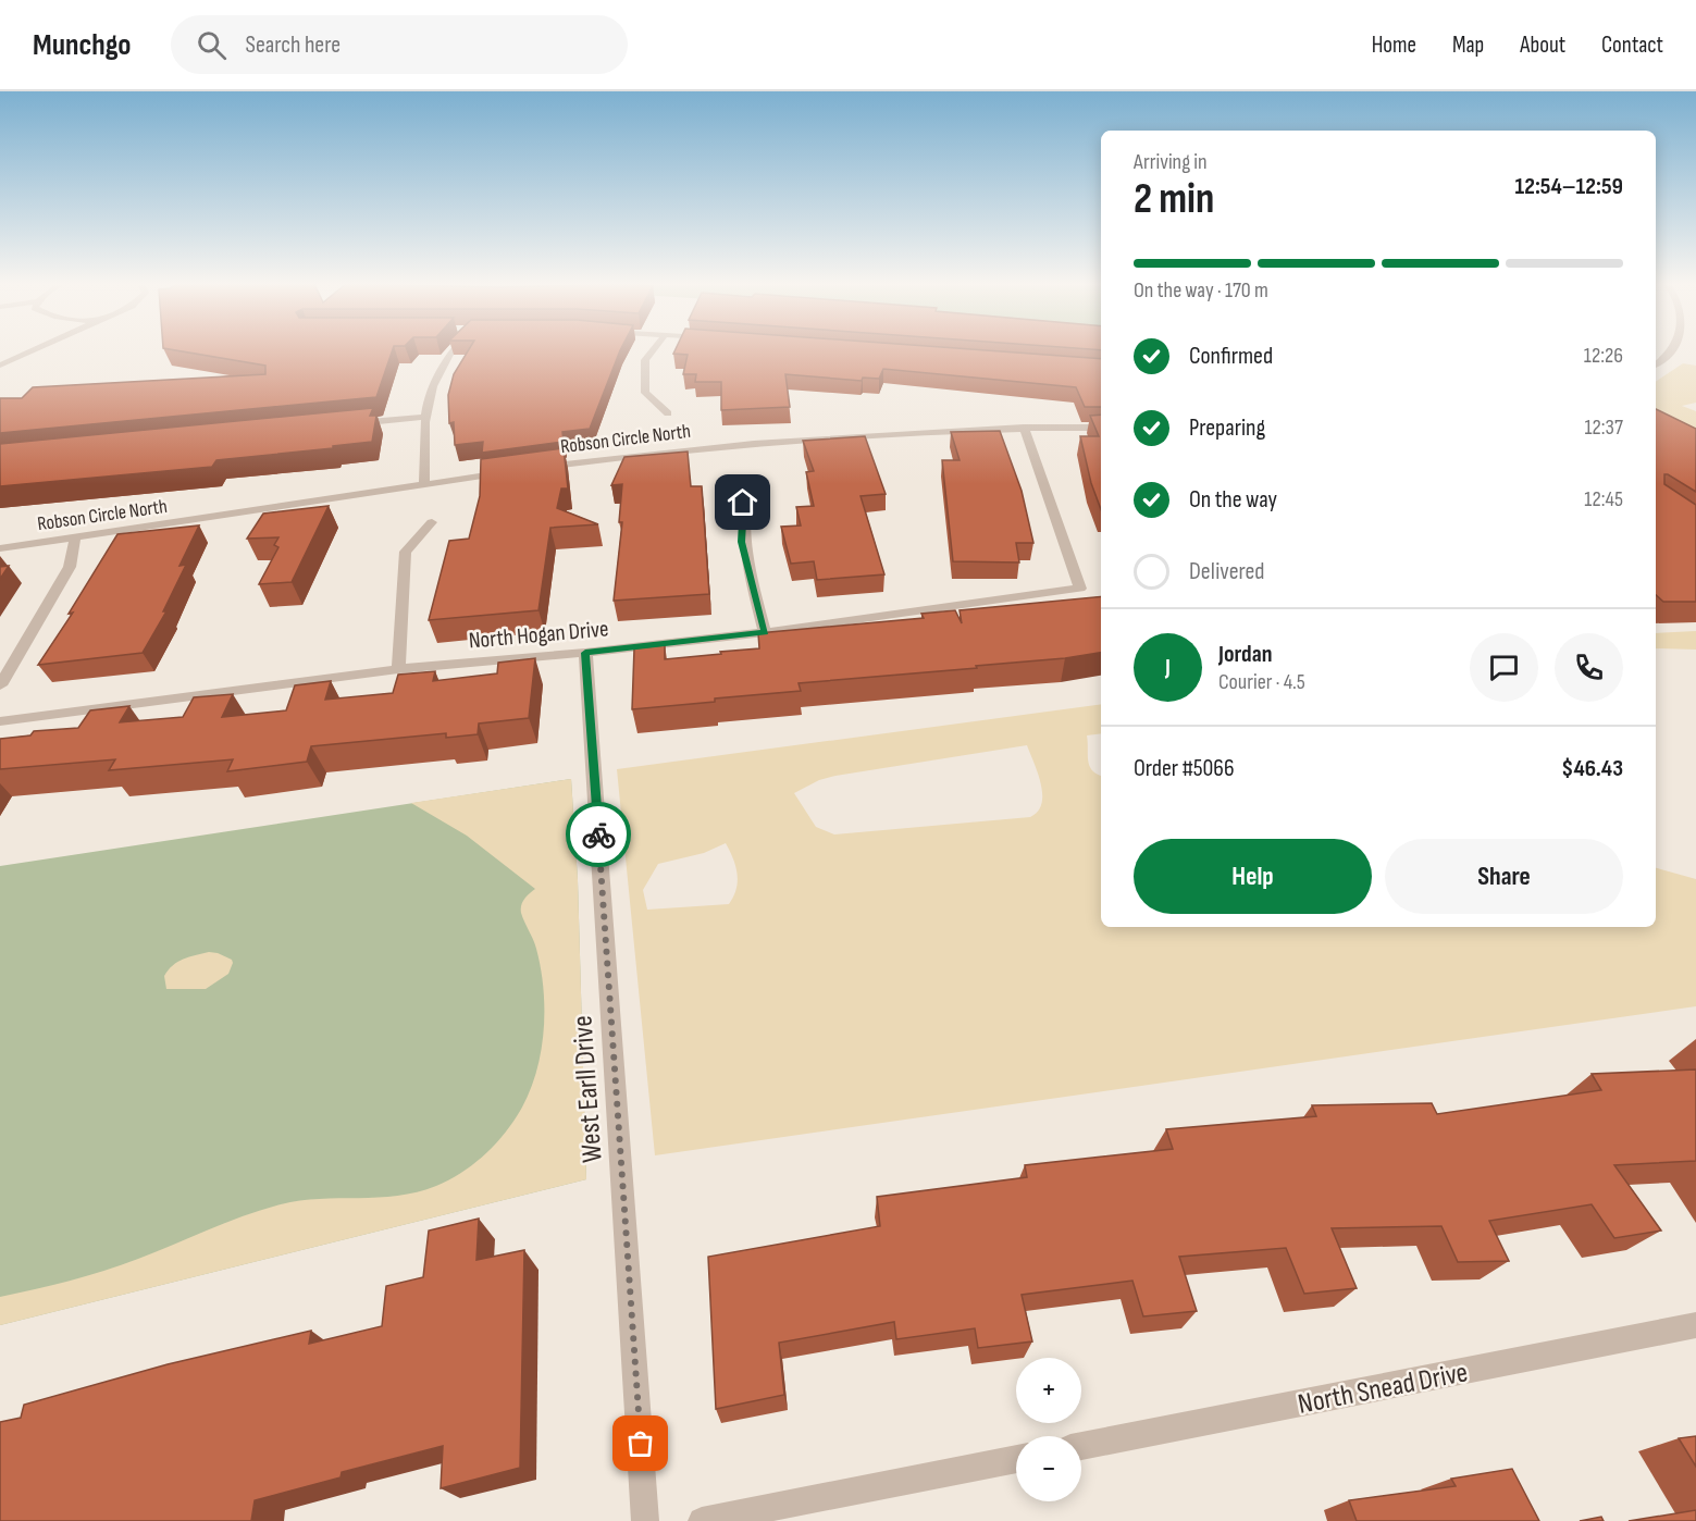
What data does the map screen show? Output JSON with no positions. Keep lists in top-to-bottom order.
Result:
{
  "streets": {
    "street": [
      "Robson Circle North",
      "North Hogan Drive",
      "West Earll Drive",
      "North Snead Drive"
    ]
  },
  "crossings": [
    ["Robson Circle North", "North Hogan Drive"],
    ["North Hogan Drive", "West Earll Drive"]
  ],
  "page": {
    "header": "Munchgo",
    "search": "Search here",
    "nav": [
      "Home",
      "Map",
      "About",
      "Contact"
    ],
    "heading": ["2 min", "Arriving in", "12:54–12:59"],
    "panel": [
      "Jordan",
      "Courier · 4.5",
      "Order #5066",
      "$46.43"
    ],
    "bar": "On the way · 170 m",
    "list": [
      ["Confirmed", "12:26"],
      ["Preparing", "12:37"],
      ["On the way", "12:45"],
      "Delivered"
    ],
    "round": "J",
    "buttons": ["Help", "Share"],
    "map_buttons": ["+", "−"]
  }
}
